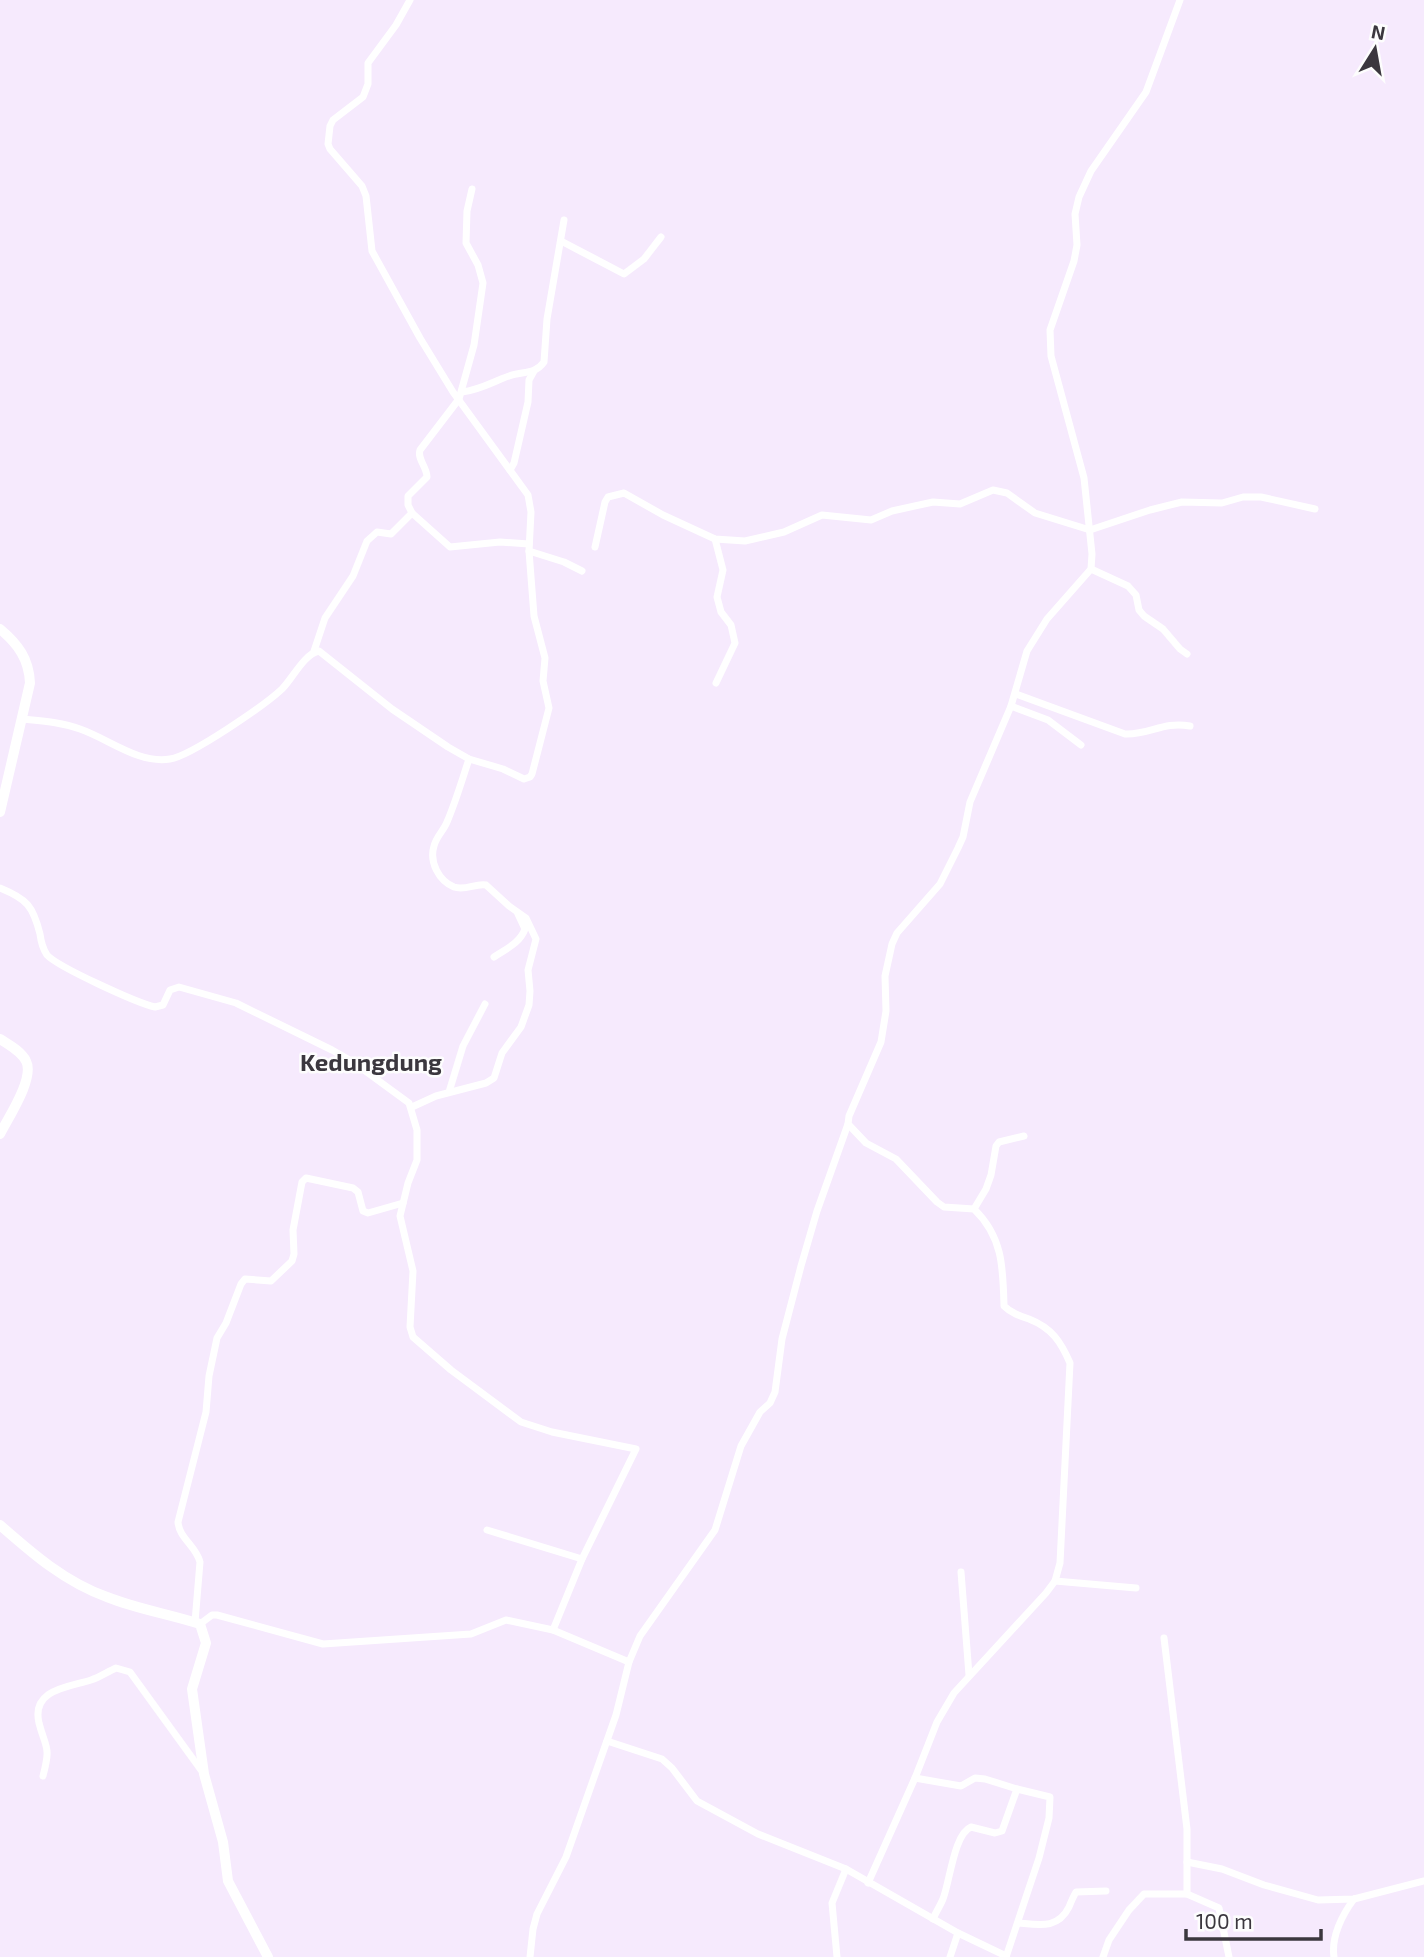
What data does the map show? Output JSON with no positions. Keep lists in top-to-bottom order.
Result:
{
  "districts": ["Kedungdung"],
  "scale_bar": "100 m",
  "north": "top"
}
